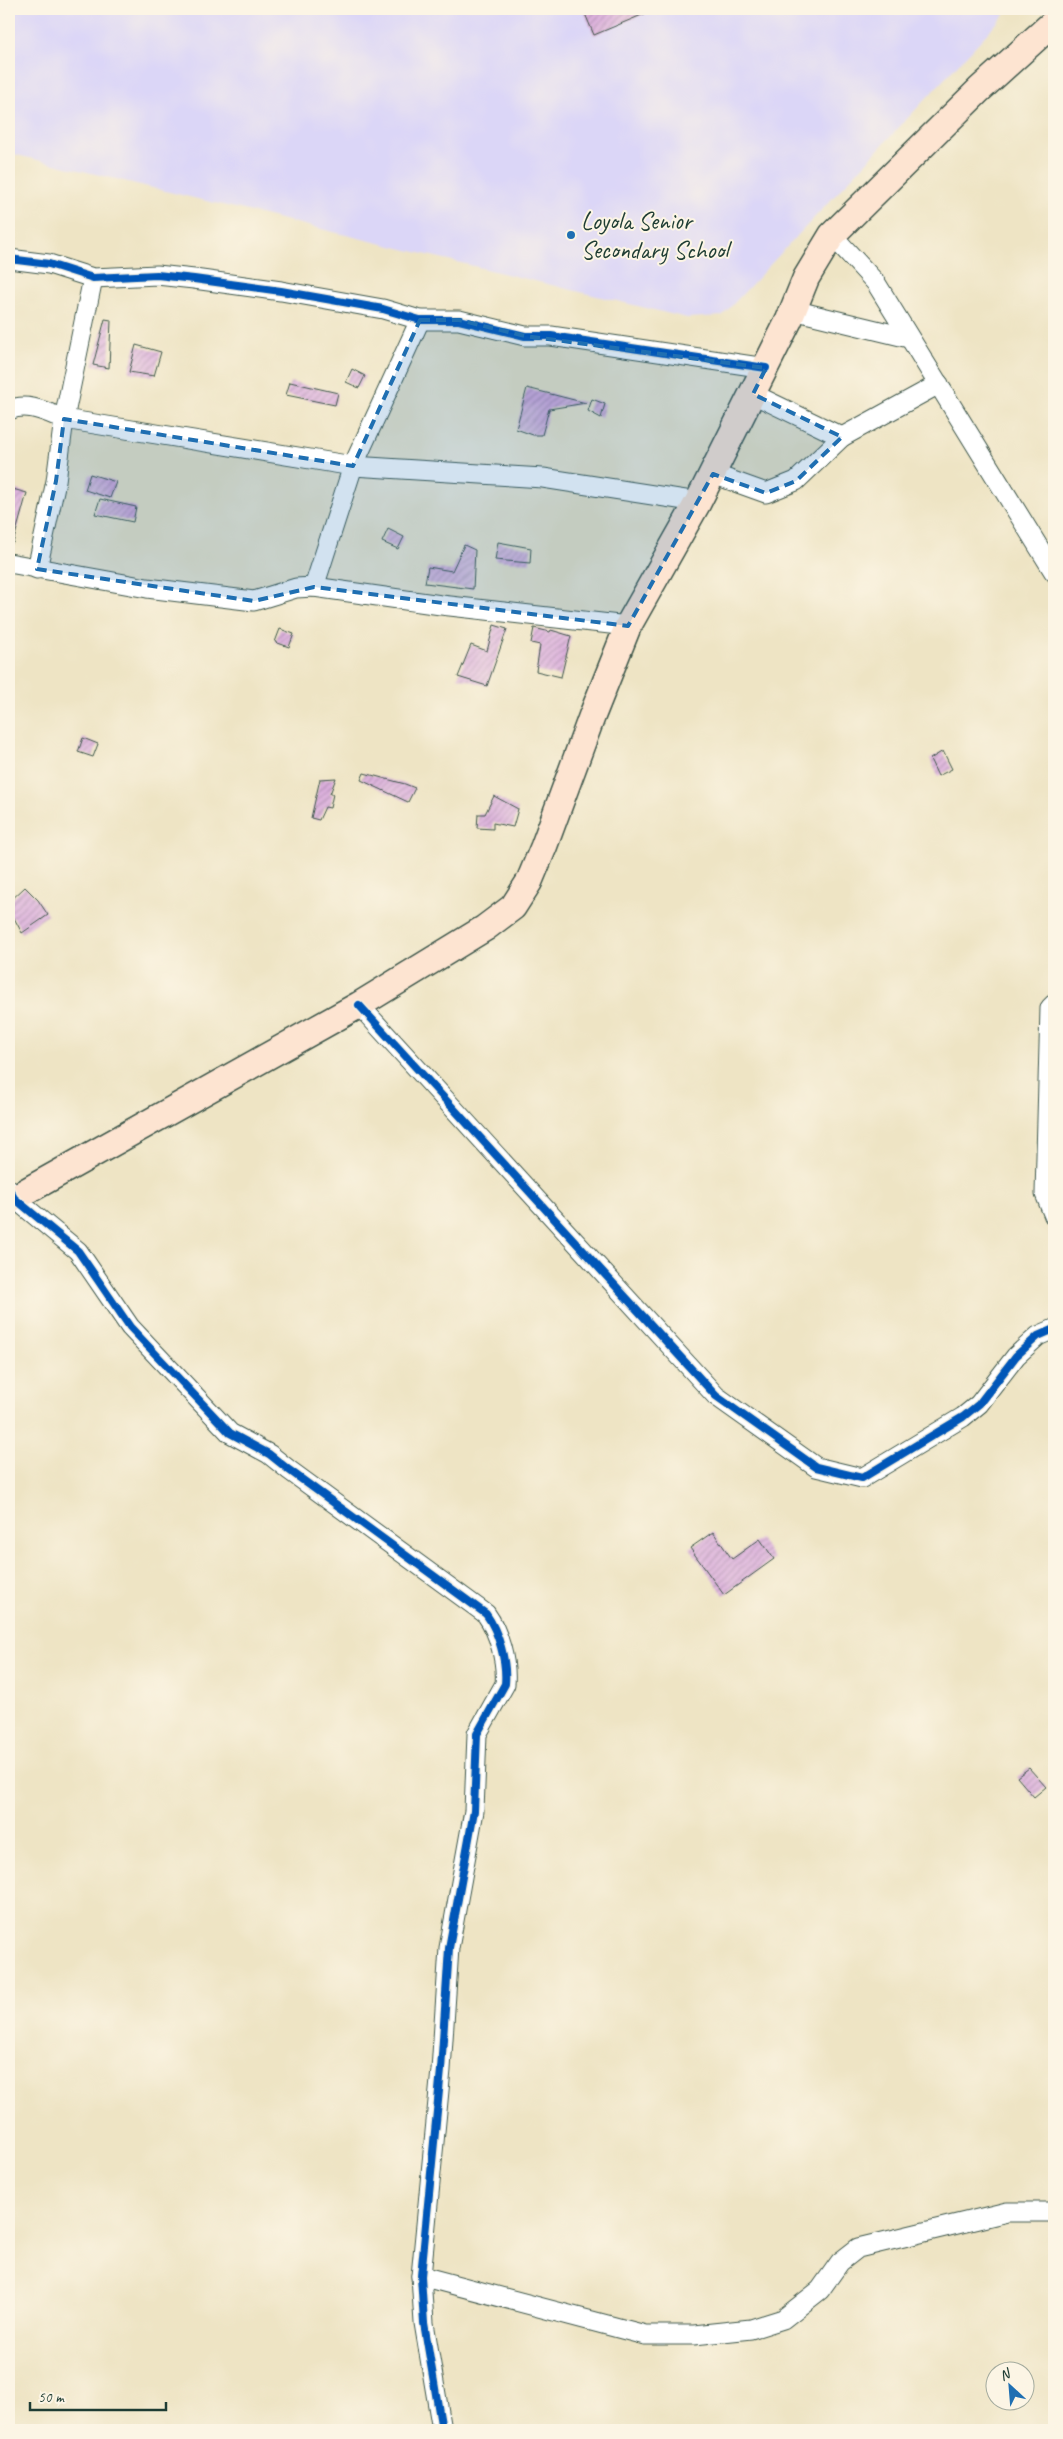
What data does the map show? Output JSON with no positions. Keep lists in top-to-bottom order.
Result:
{
  "places": ["Loyola Senior Secondary School"],
  "scale_bar": "50 m",
  "north": "top left"
}
